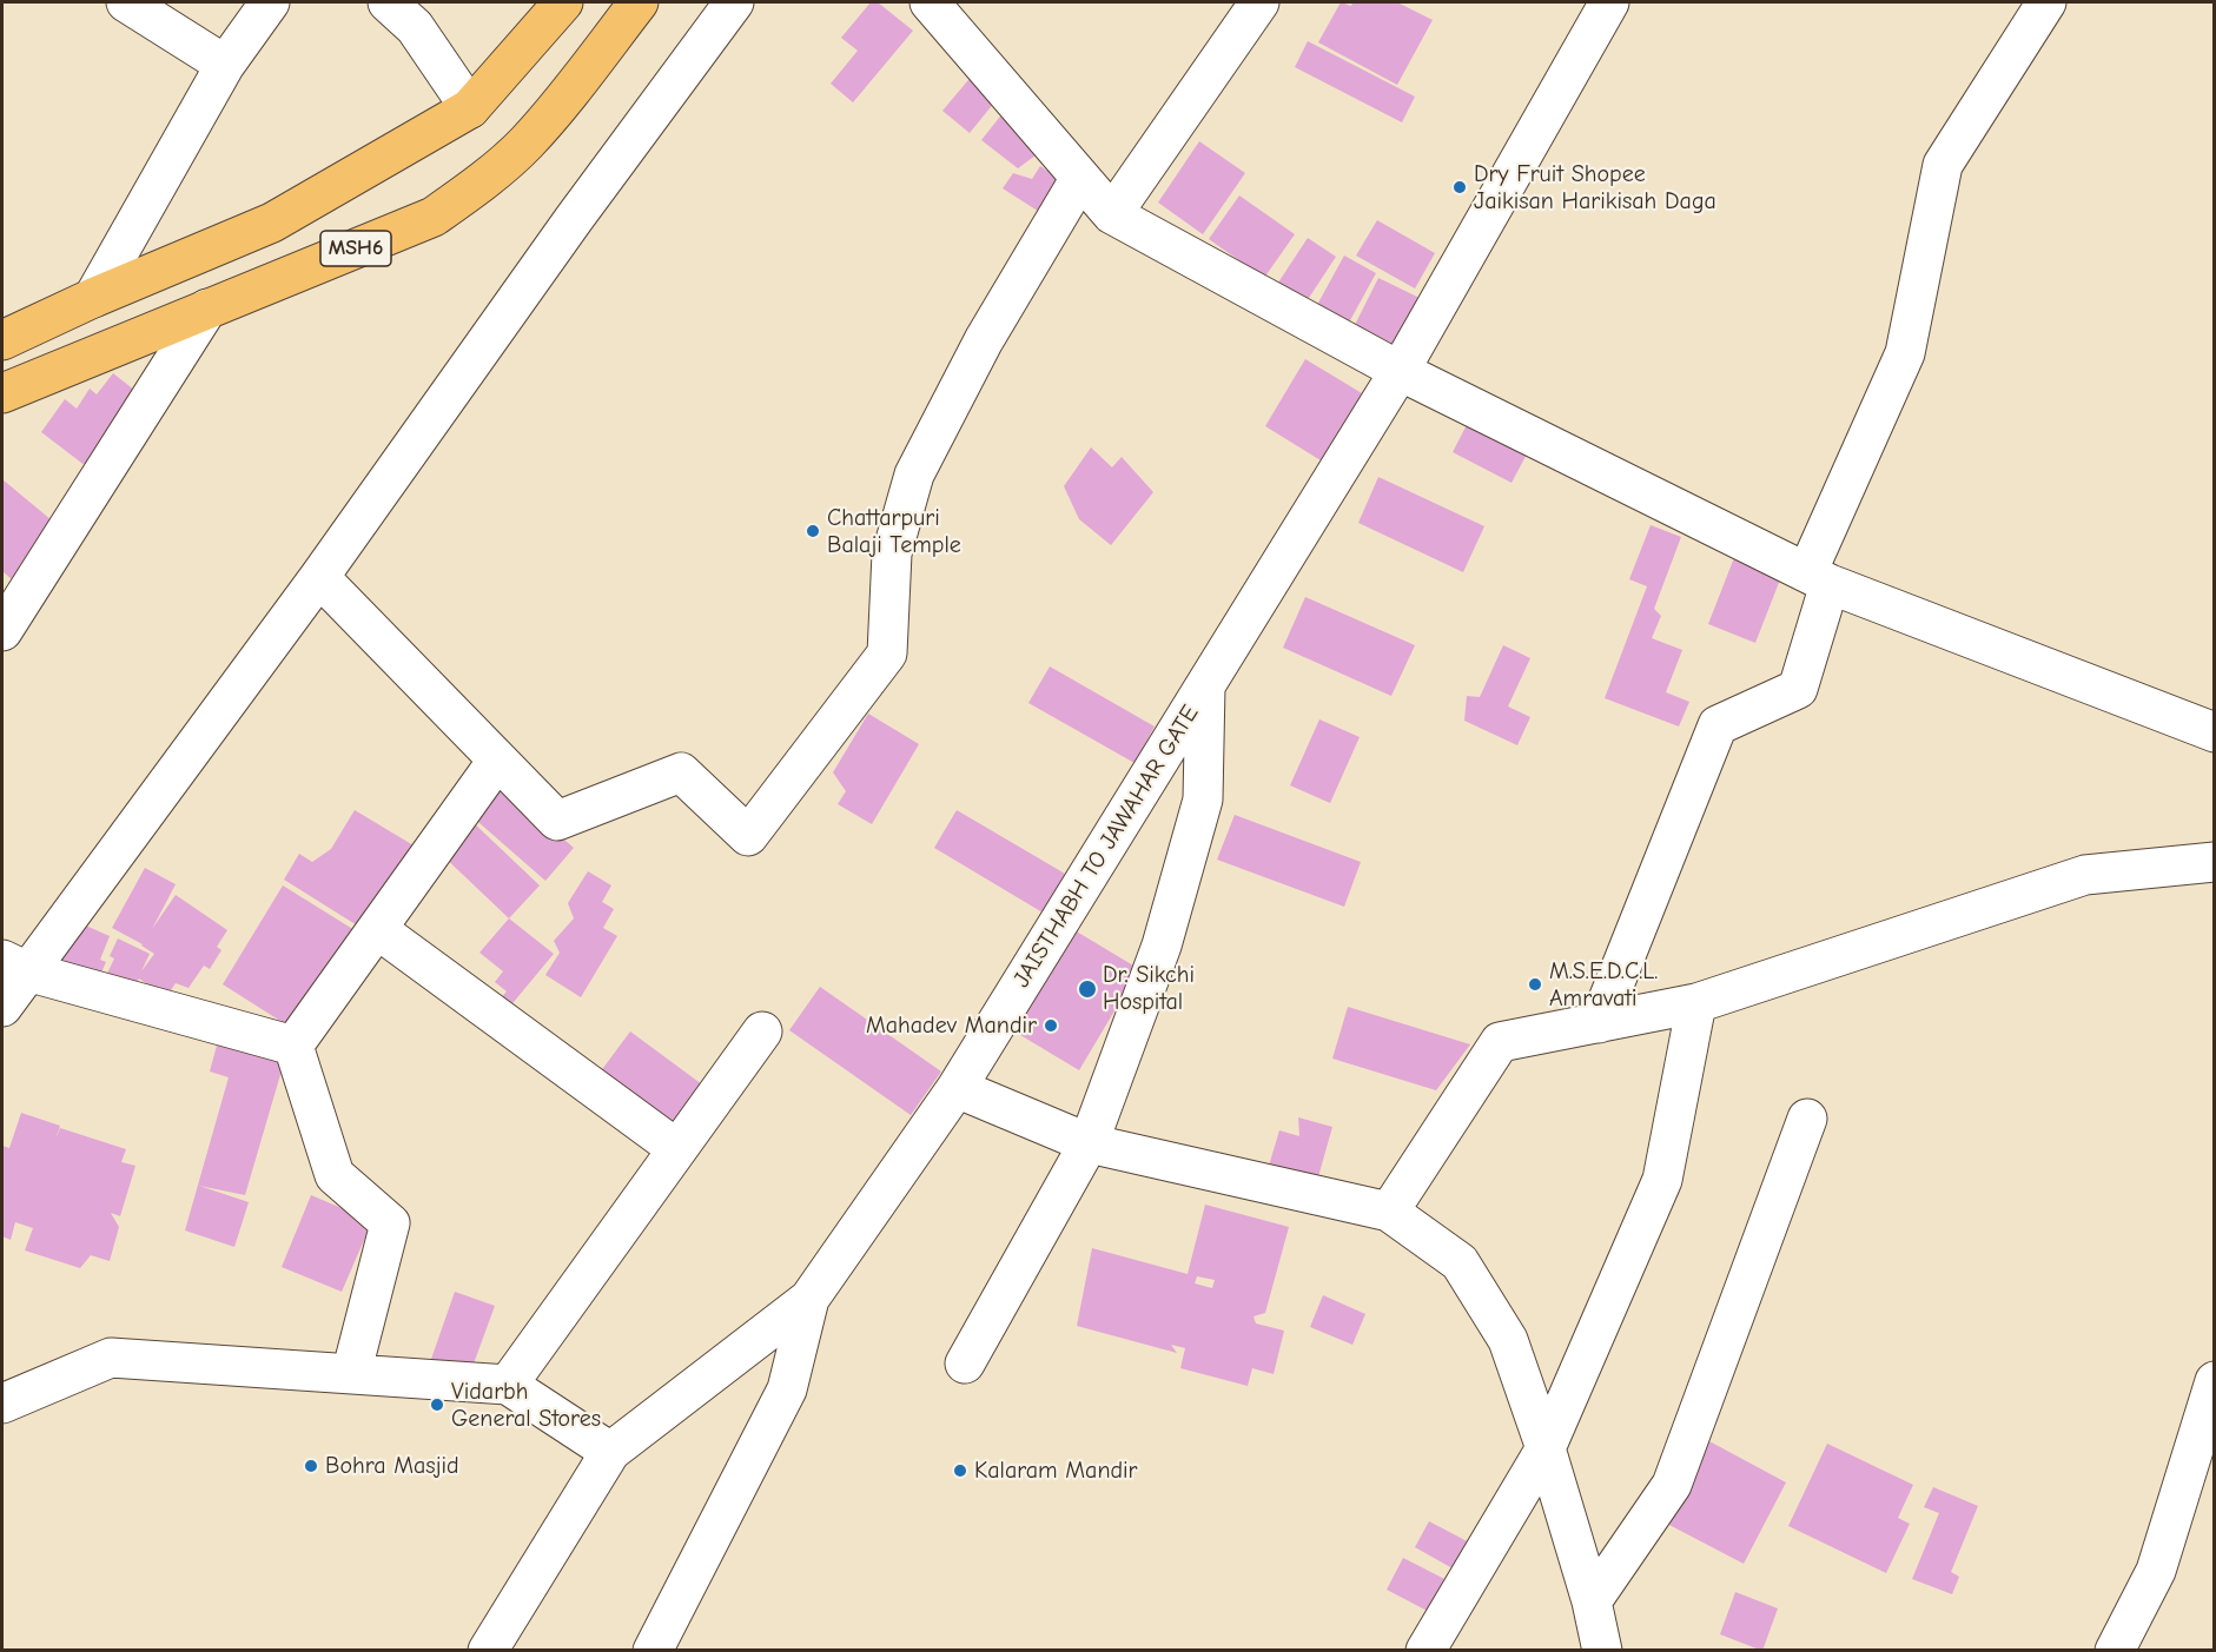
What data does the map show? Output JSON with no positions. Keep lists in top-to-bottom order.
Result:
{
  "streets": {
    "main road": ["MSH6"],
    "street": ["JAISTHABH TO JAWAHAR GATE"]
  },
  "places": [
    "Dry Fruit Shopee Jaikisan Harikisah Daga",
    "Chattarpuri Balaji Temple",
    "M.S.E.D.C.L. Amravati",
    "Dr. Sikchi Hospital",
    "Mahadev Mandir",
    "Vidarbh General Stores",
    "Bohra Masjid",
    "Kalaram Mandir"
  ]
}
